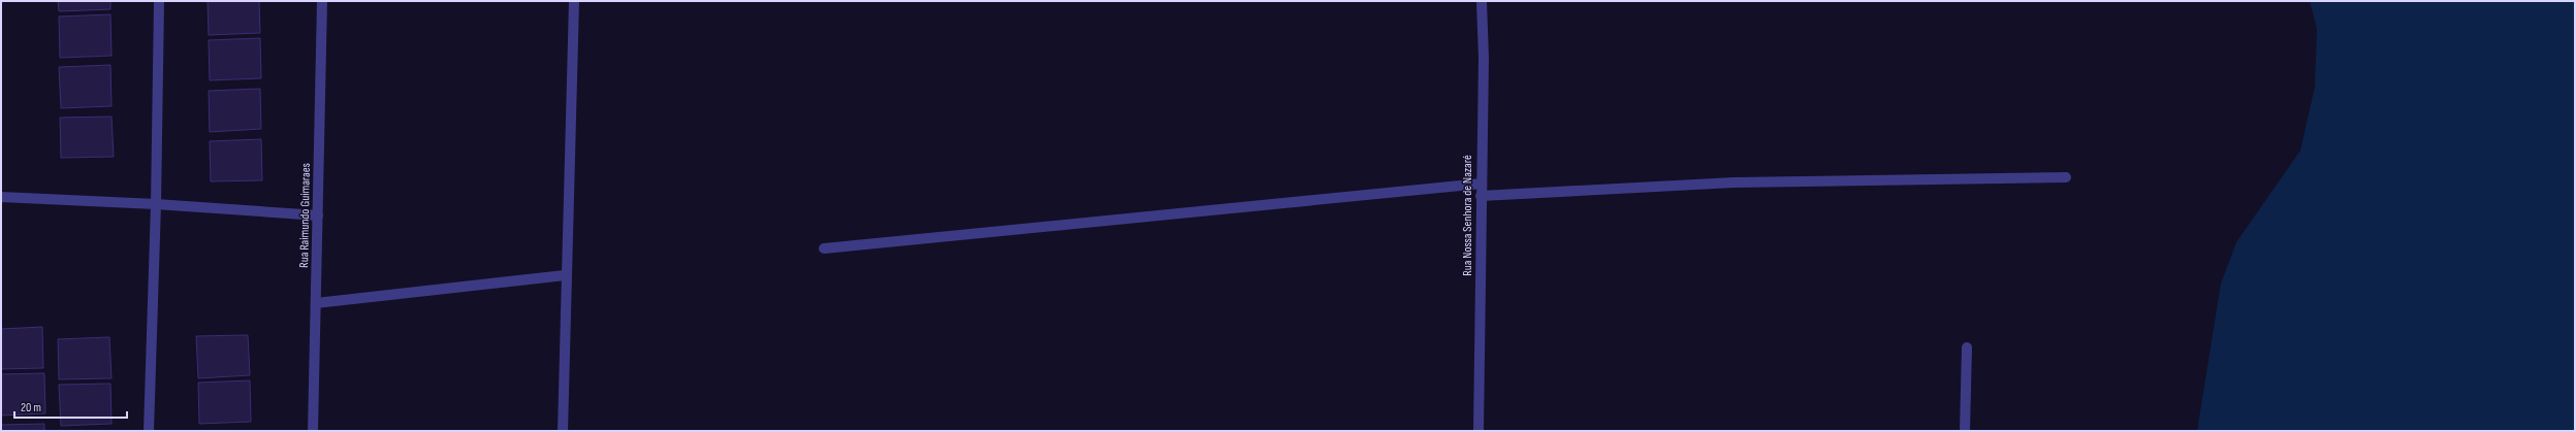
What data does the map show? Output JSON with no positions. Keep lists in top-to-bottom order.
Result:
{
  "streets": {
    "street": ["Rua Raimundo Guimaraes", "Rua Nossa Senhora de Nazaré"]
  },
  "scale_bar": "20 m"
}
